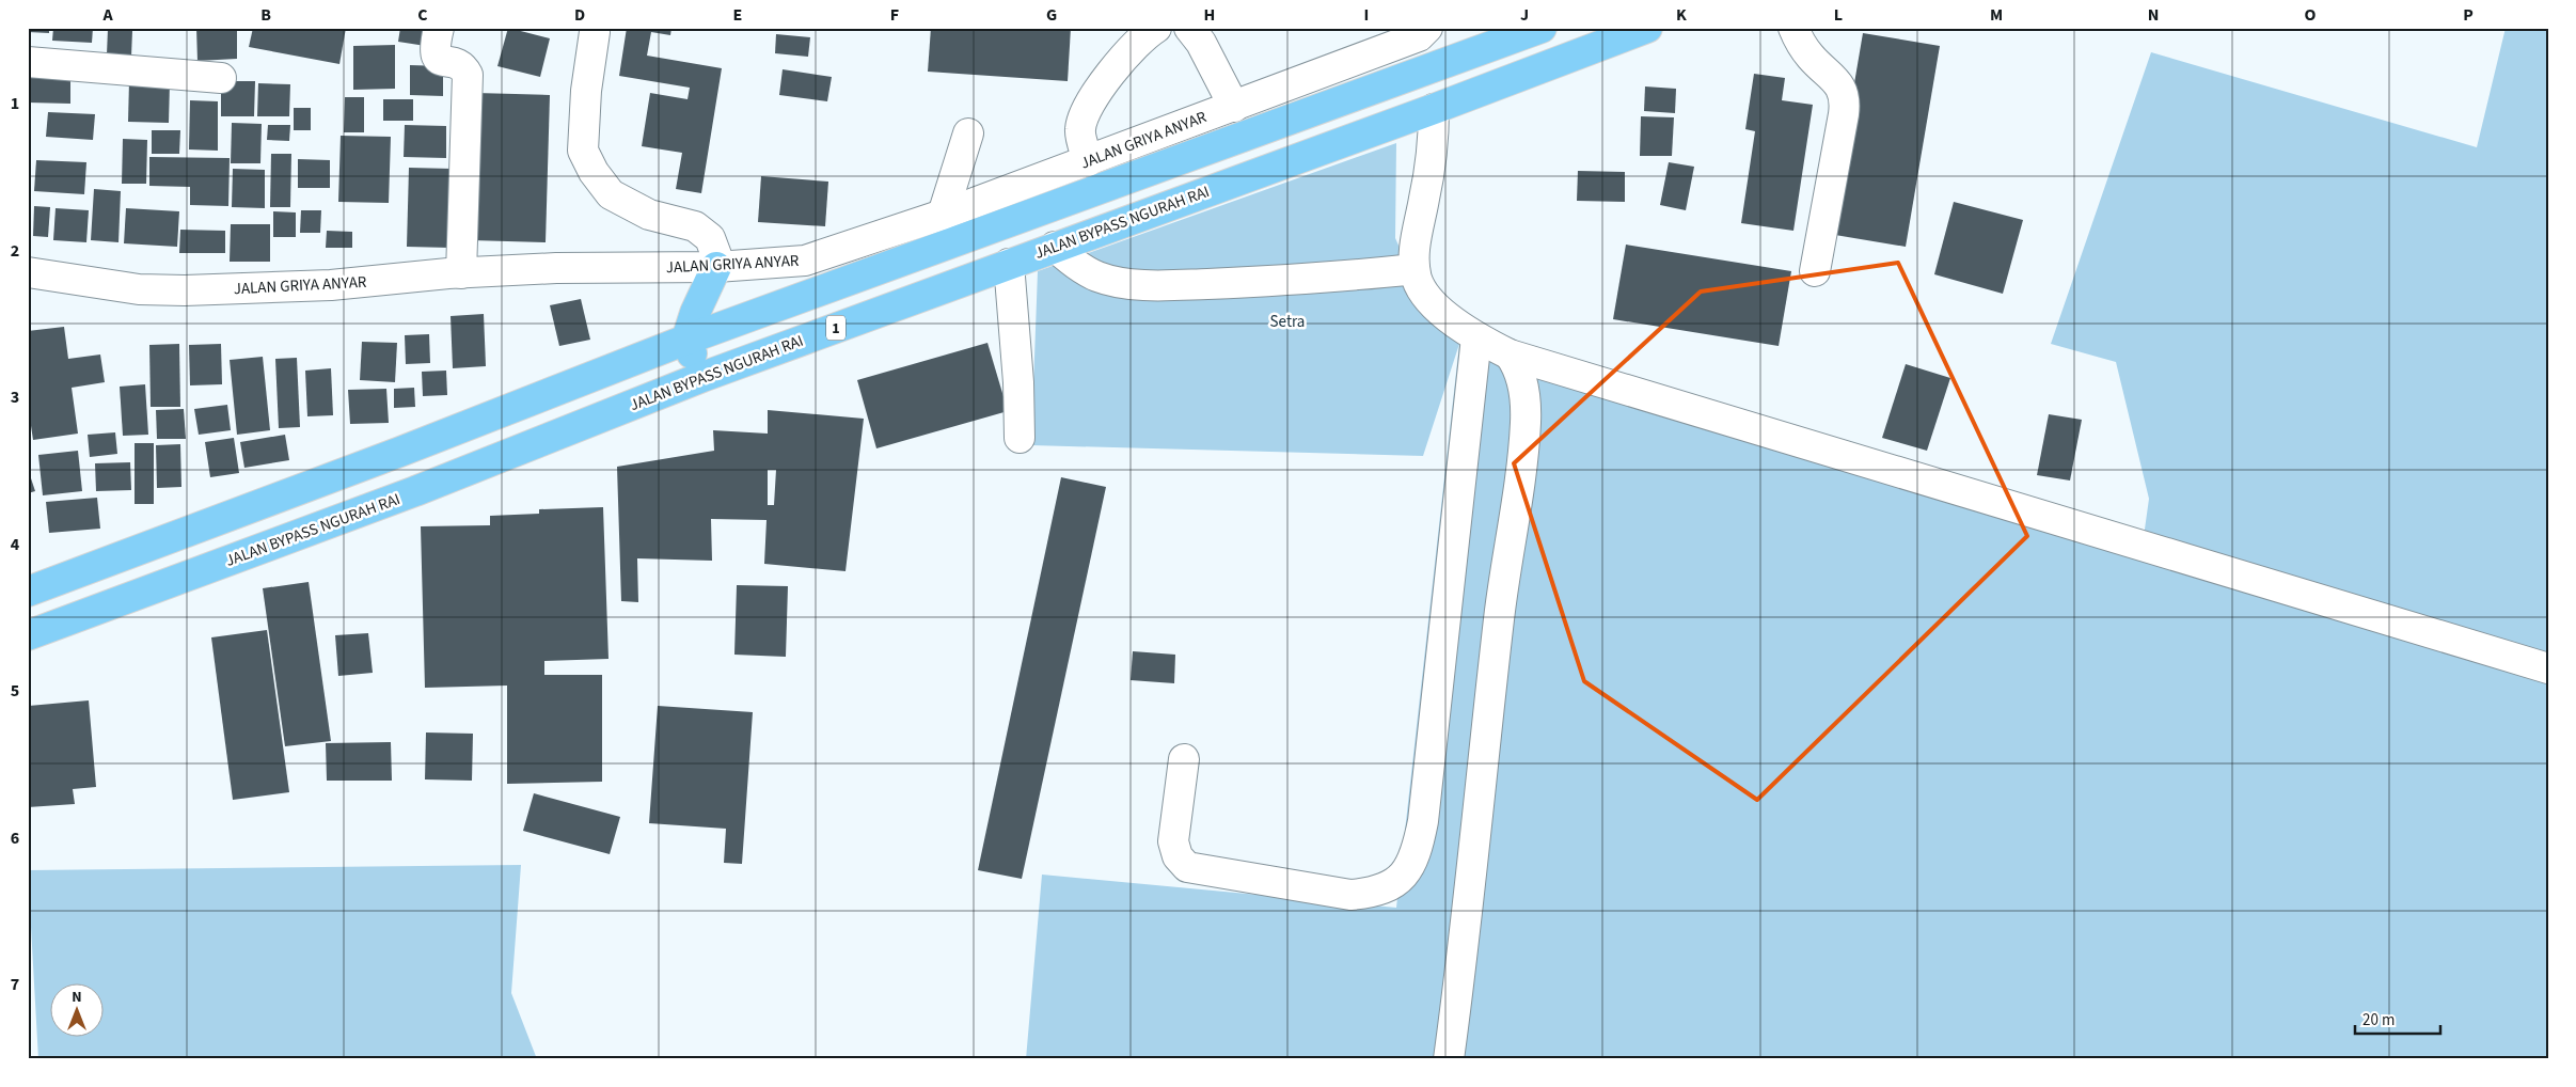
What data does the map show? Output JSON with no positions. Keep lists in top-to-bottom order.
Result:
{
  "streets": {
    "highway": ["JALAN BYPASS NGURAH RAI", "1"],
    "street": ["JALAN GRIYA ANYAR"]
  },
  "parks": ["Setra"],
  "scale_bar": "20 m",
  "north": "top",
  "grid": {
    "columns": [
      "A",
      "B",
      "C",
      "D",
      "E",
      "F",
      "G",
      "H",
      "I",
      "J",
      "K",
      "L",
      "M",
      "N",
      "O",
      "P"
    ],
    "rows": [
      "1",
      "2",
      "3",
      "4",
      "5",
      "6",
      "7"
    ]
  }
}
